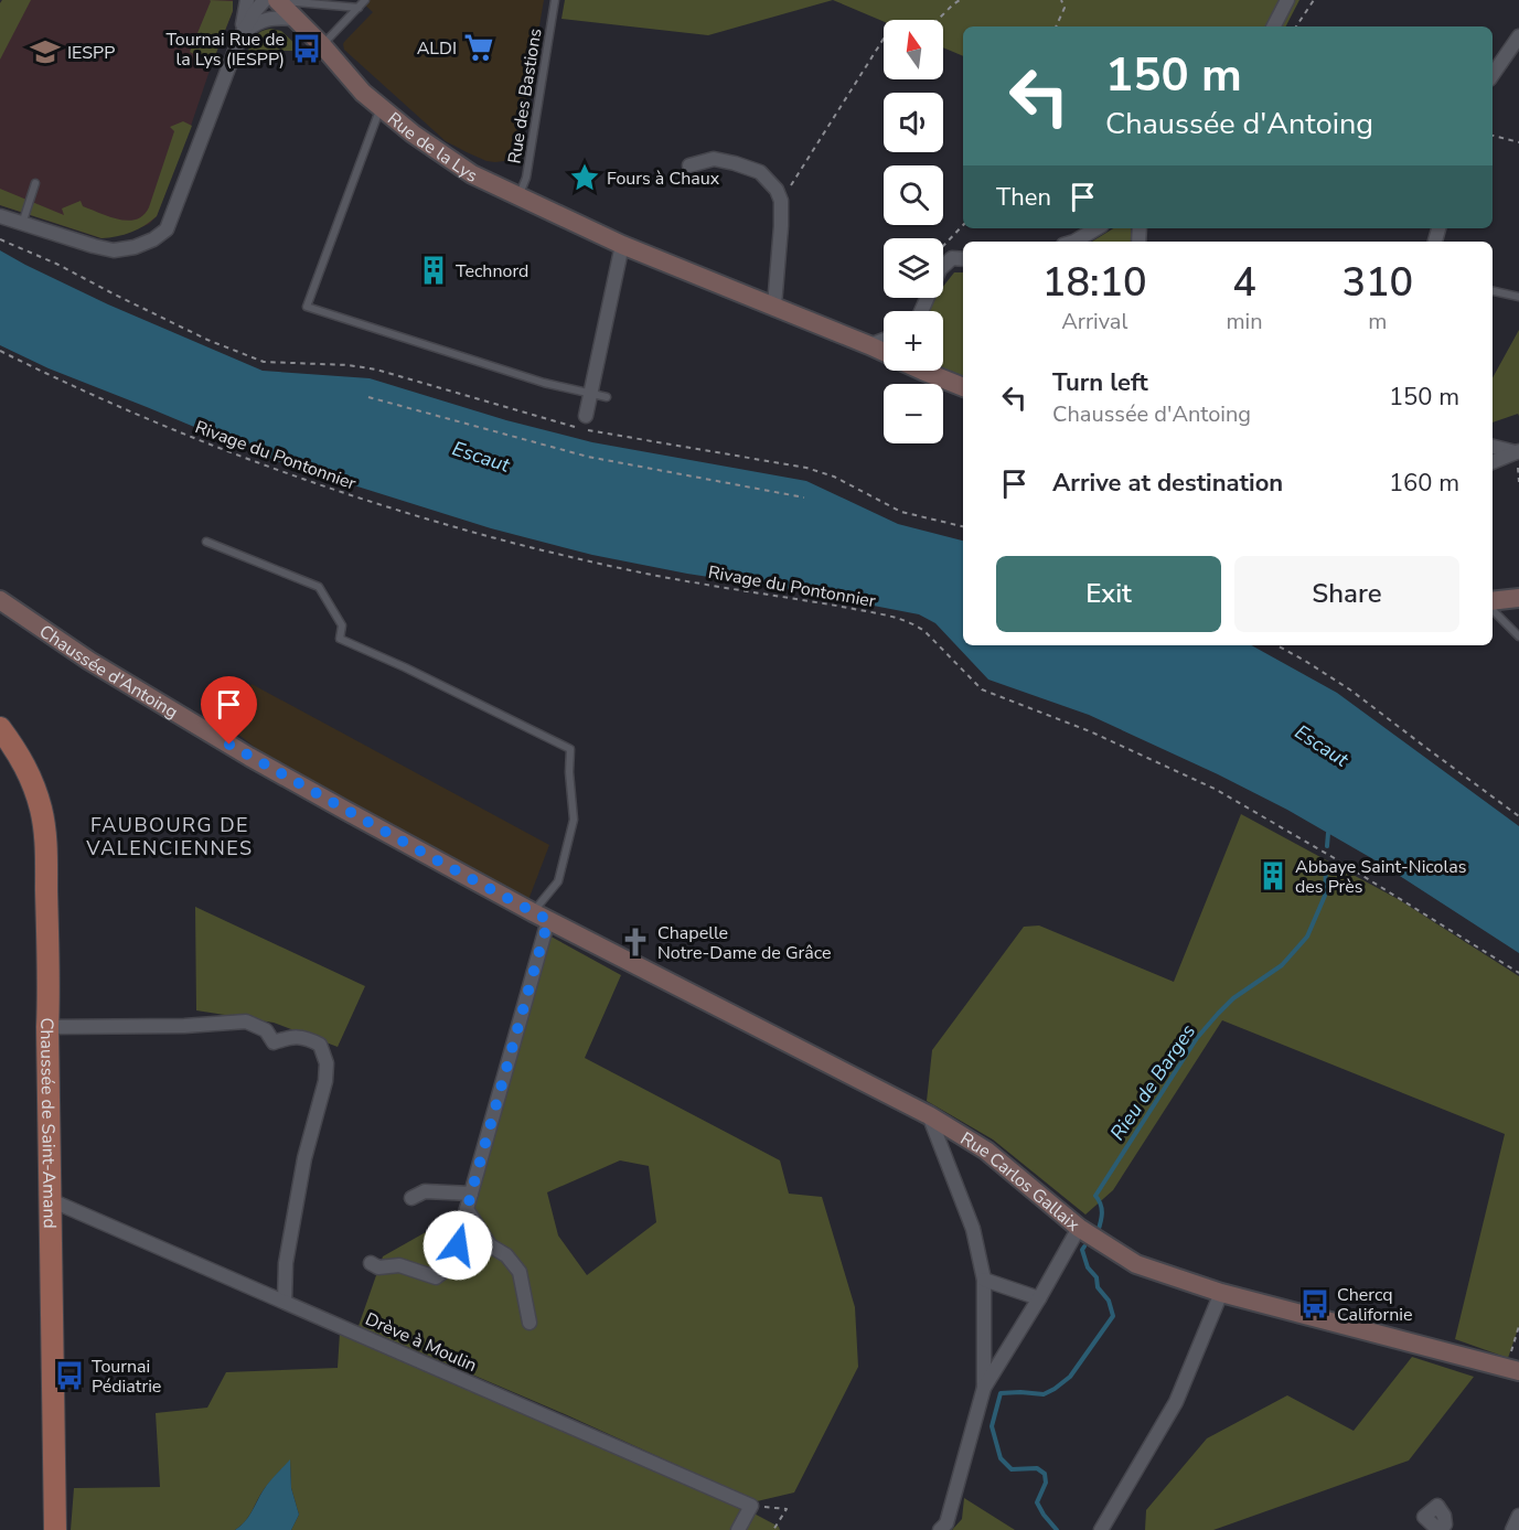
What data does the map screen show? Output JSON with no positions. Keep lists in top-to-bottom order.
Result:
{
  "streets": {
    "main road": [
      "Rue de la Lys",
      "Chaussée d'Antoing",
      "Chaussée de Saint-Amand",
      "Rue Carlos Gallaix"
    ],
    "street": ["Drève à Moulin"],
    "lane": ["Rue des Bastions"],
    "path": ["Rivage du Pontonnier"]
  },
  "crossings": [
    ["Rue des Bastions", "Rue de la Lys"],
    ["Chaussée d'Antoing", "Rue Carlos Gallaix"],
    ["Chaussée de Saint-Amand", "Drève à Moulin"]
  ],
  "districts": ["FAUBOURG DE VALENCIENNES"],
  "water": ["Escaut", "Rieu de Barges"],
  "places": {
    "supermarket": ["ALDI"],
    "bus stop": ["Tournai Rue de la Lys (IESPP)", "Chercq Californie", "Tournai Pédiatrie"],
    "school or university": ["IESPP"],
    "place": ["Fours à Chaux"],
    "building": ["Technord", "Abbaye Saint-Nicolas des Près"],
    "church": ["Chapelle Notre-Dame de Grâce"]
  },
  "north": "top",
  "page": {
    "map_buttons": ["+", "−"],
    "turn": ["150 m", "Chaussée d'Antoing"],
    "then": "Then",
    "eta": [
      "18:10",
      "Arrival",
      "4",
      "min",
      "310",
      "m"
    ],
    "list": [
      {
        "name": "Turn left",
        "note": "Chaussée d'Antoing",
        "value": "150 m"
      },
      {
        "name": "Arrive at destination",
        "value": "160 m"
      }
    ],
    "buttons": ["Exit", "Share"]
  }
}
